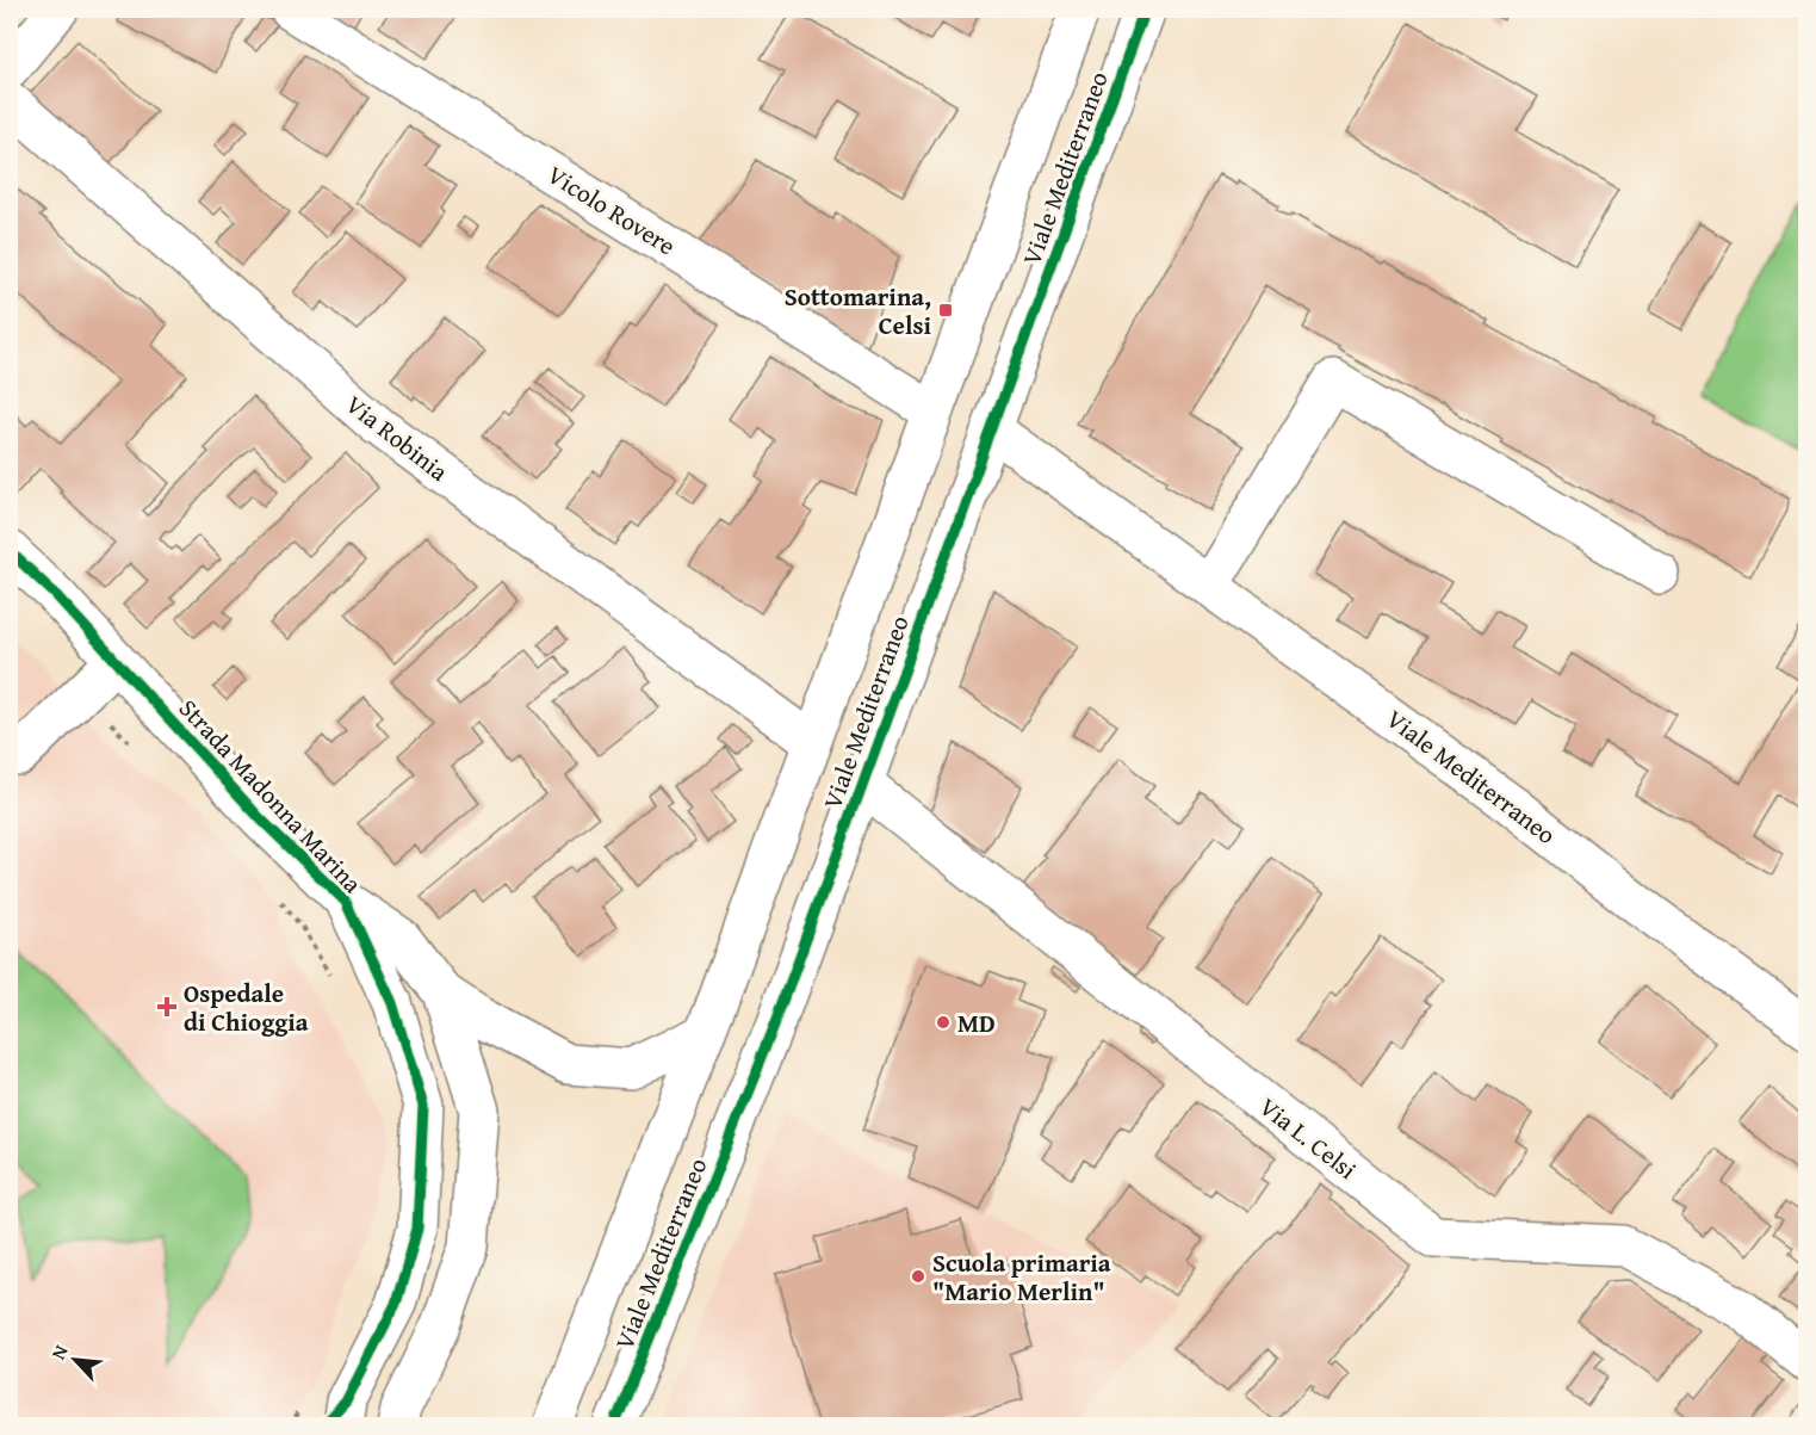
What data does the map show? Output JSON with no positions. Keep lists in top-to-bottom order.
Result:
{
  "streets": {
    "street": [
      "Viale Mediterraneo",
      "Vicolo Rovere",
      "Via Robinia",
      "Strada Madonna Marina",
      "Via L. Celsi"
    ]
  },
  "crossings": [
    ["Viale Mediterraneo", "Vicolo Rovere"],
    ["Viale Mediterraneo", "Via Robinia"],
    ["Viale Mediterraneo", "Strada Madonna Marina"],
    ["Viale Mediterraneo", "Via L. Celsi"]
  ],
  "places": {
    "transit": ["Sottomarina, Celsi"],
    "health": ["Ospedale di Chioggia"],
    "other": ["MD", "Scuola primaria \"Mario Merlin\""]
  },
  "north": "top left"
}
